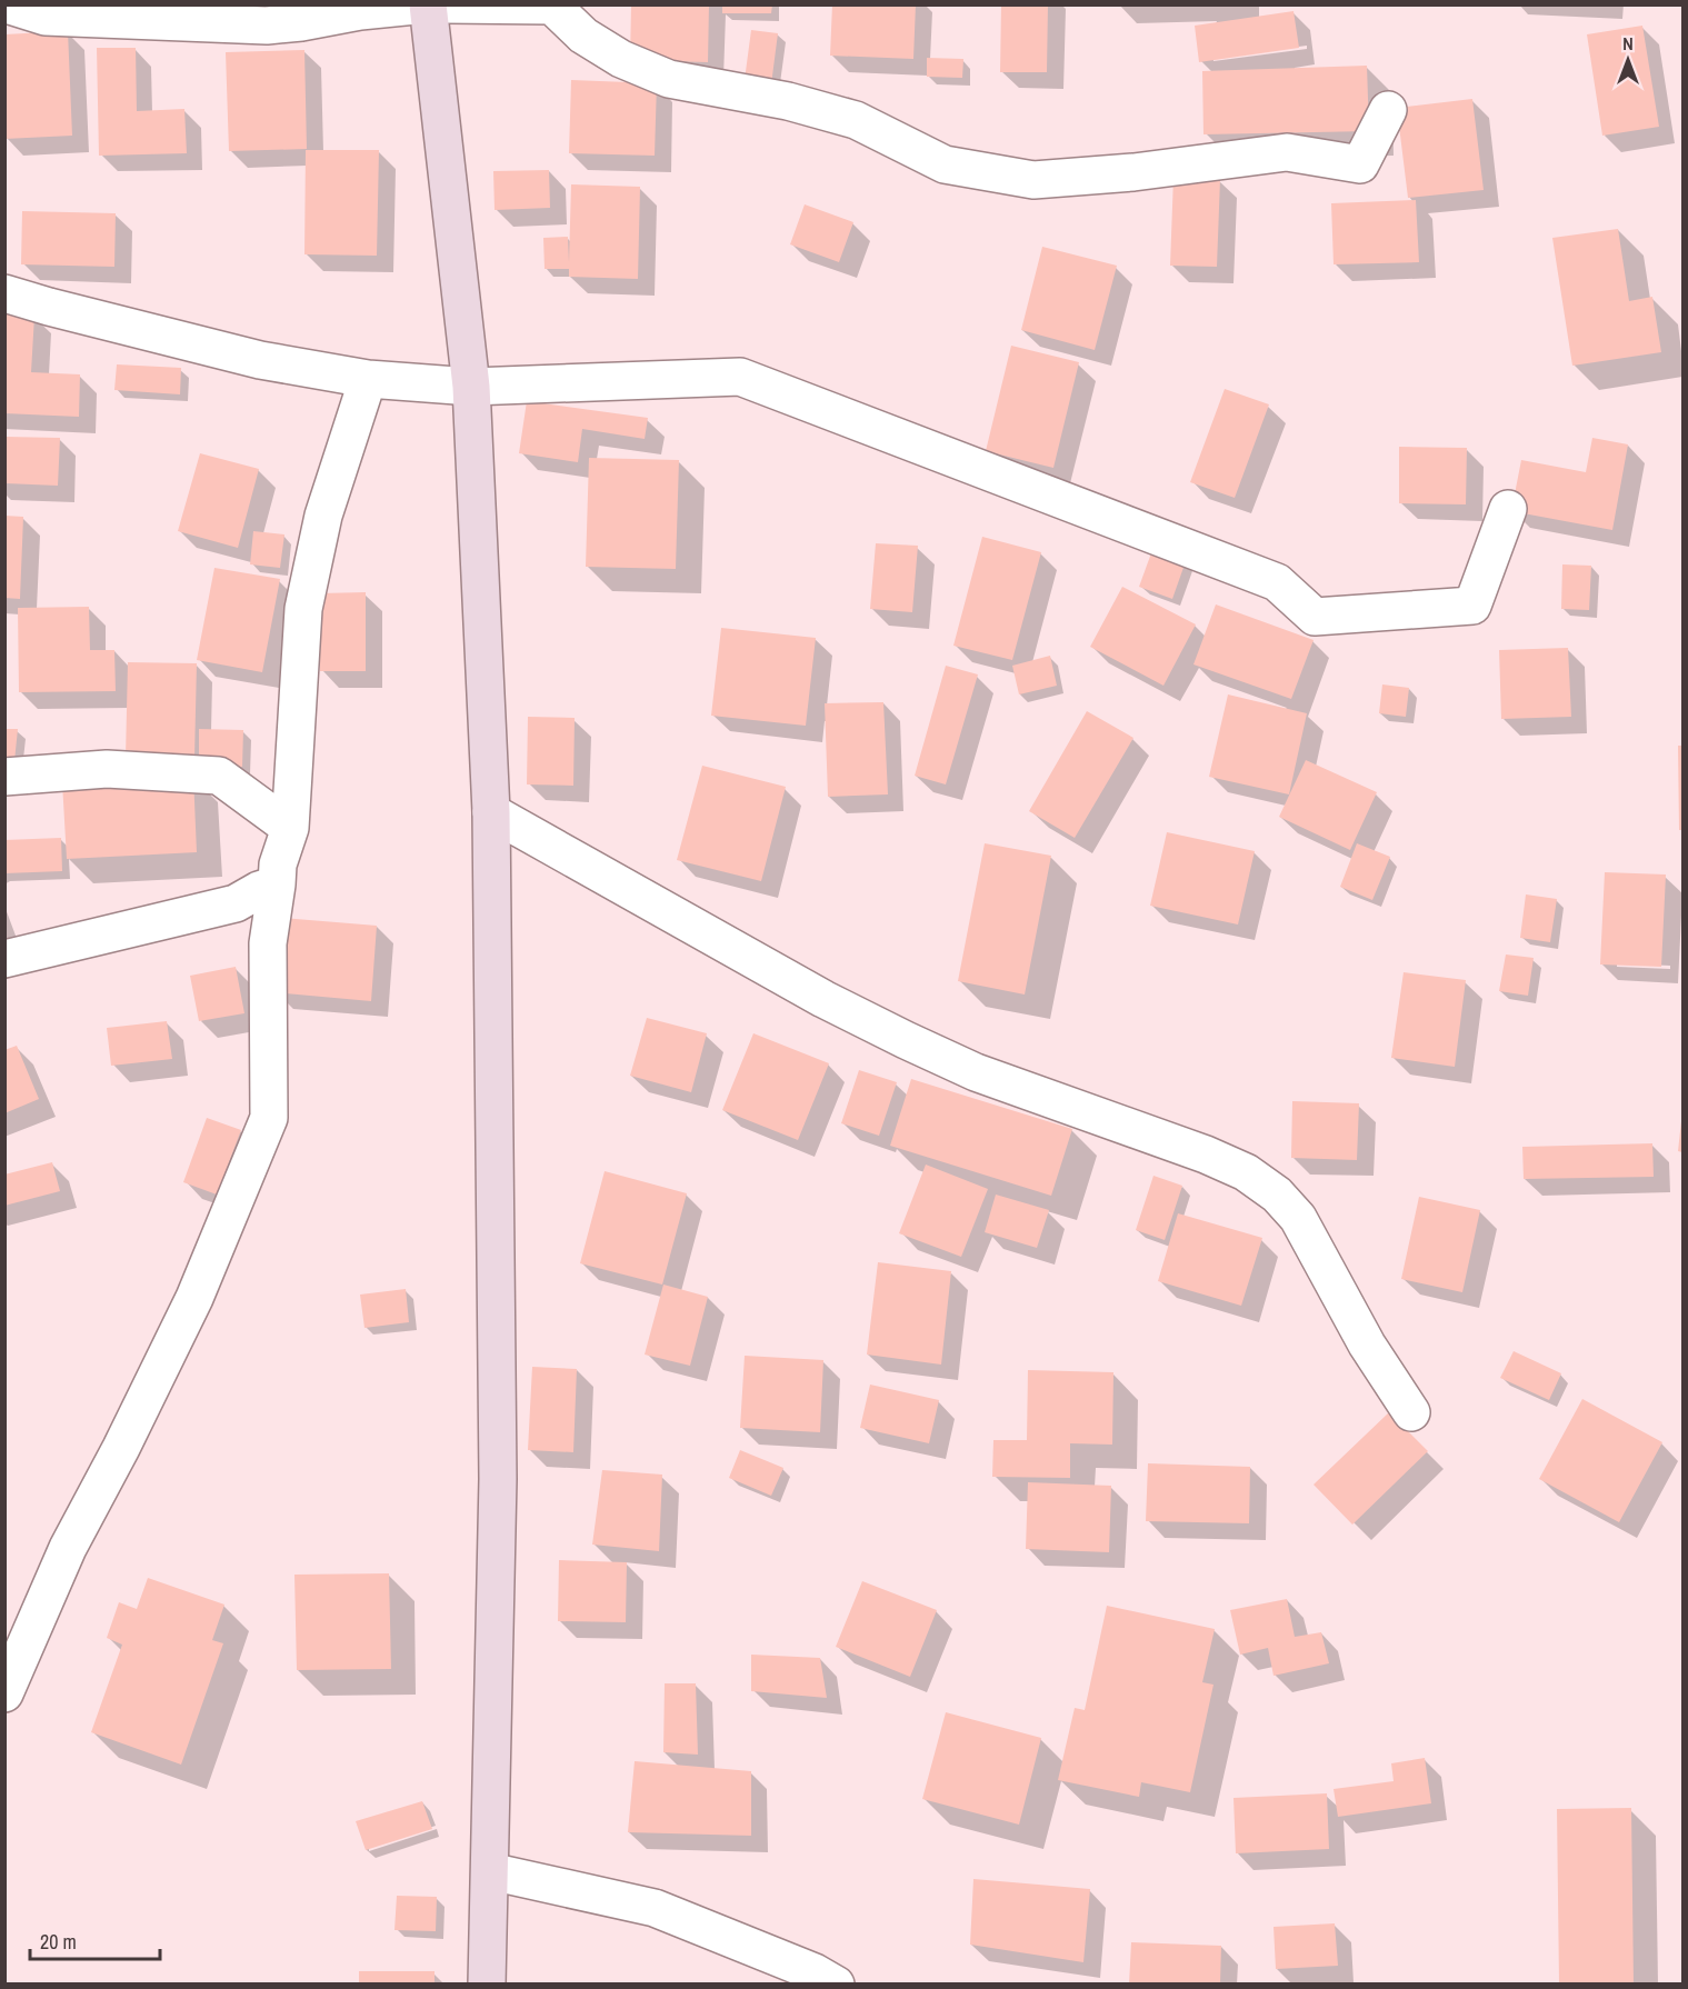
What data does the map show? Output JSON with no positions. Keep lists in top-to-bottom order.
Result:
{
  "scale_bar": "20 m",
  "north": "top"
}
